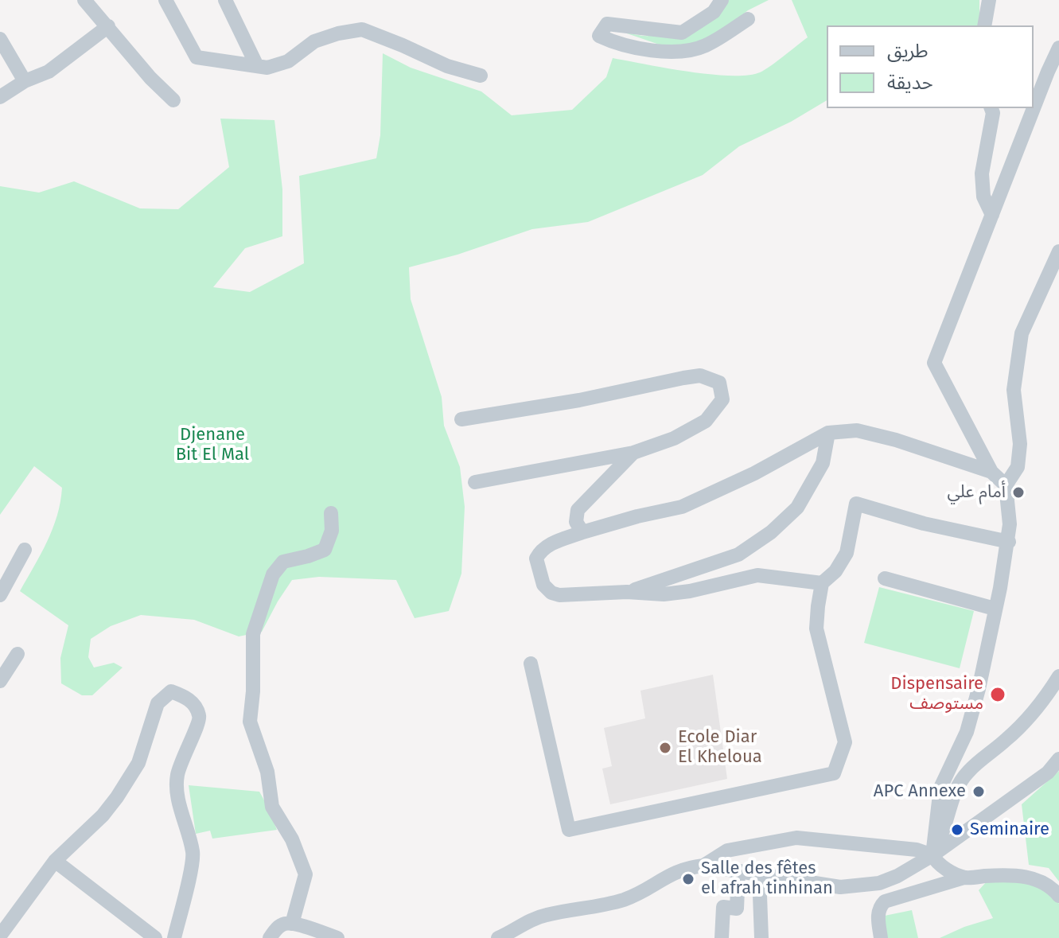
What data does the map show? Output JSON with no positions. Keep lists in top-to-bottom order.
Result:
{
  "parks": ["Djenane Bit El Mal"],
  "places": [
    "أمام علي",
    "Dispensaire مستوصف",
    "Ecole Diar El Kheloua",
    "APC Annexe",
    "Seminaire",
    "Salle des fêtes el afrah tinhinan"
  ],
  "legend": ["طريق", "حديقة"]
}
